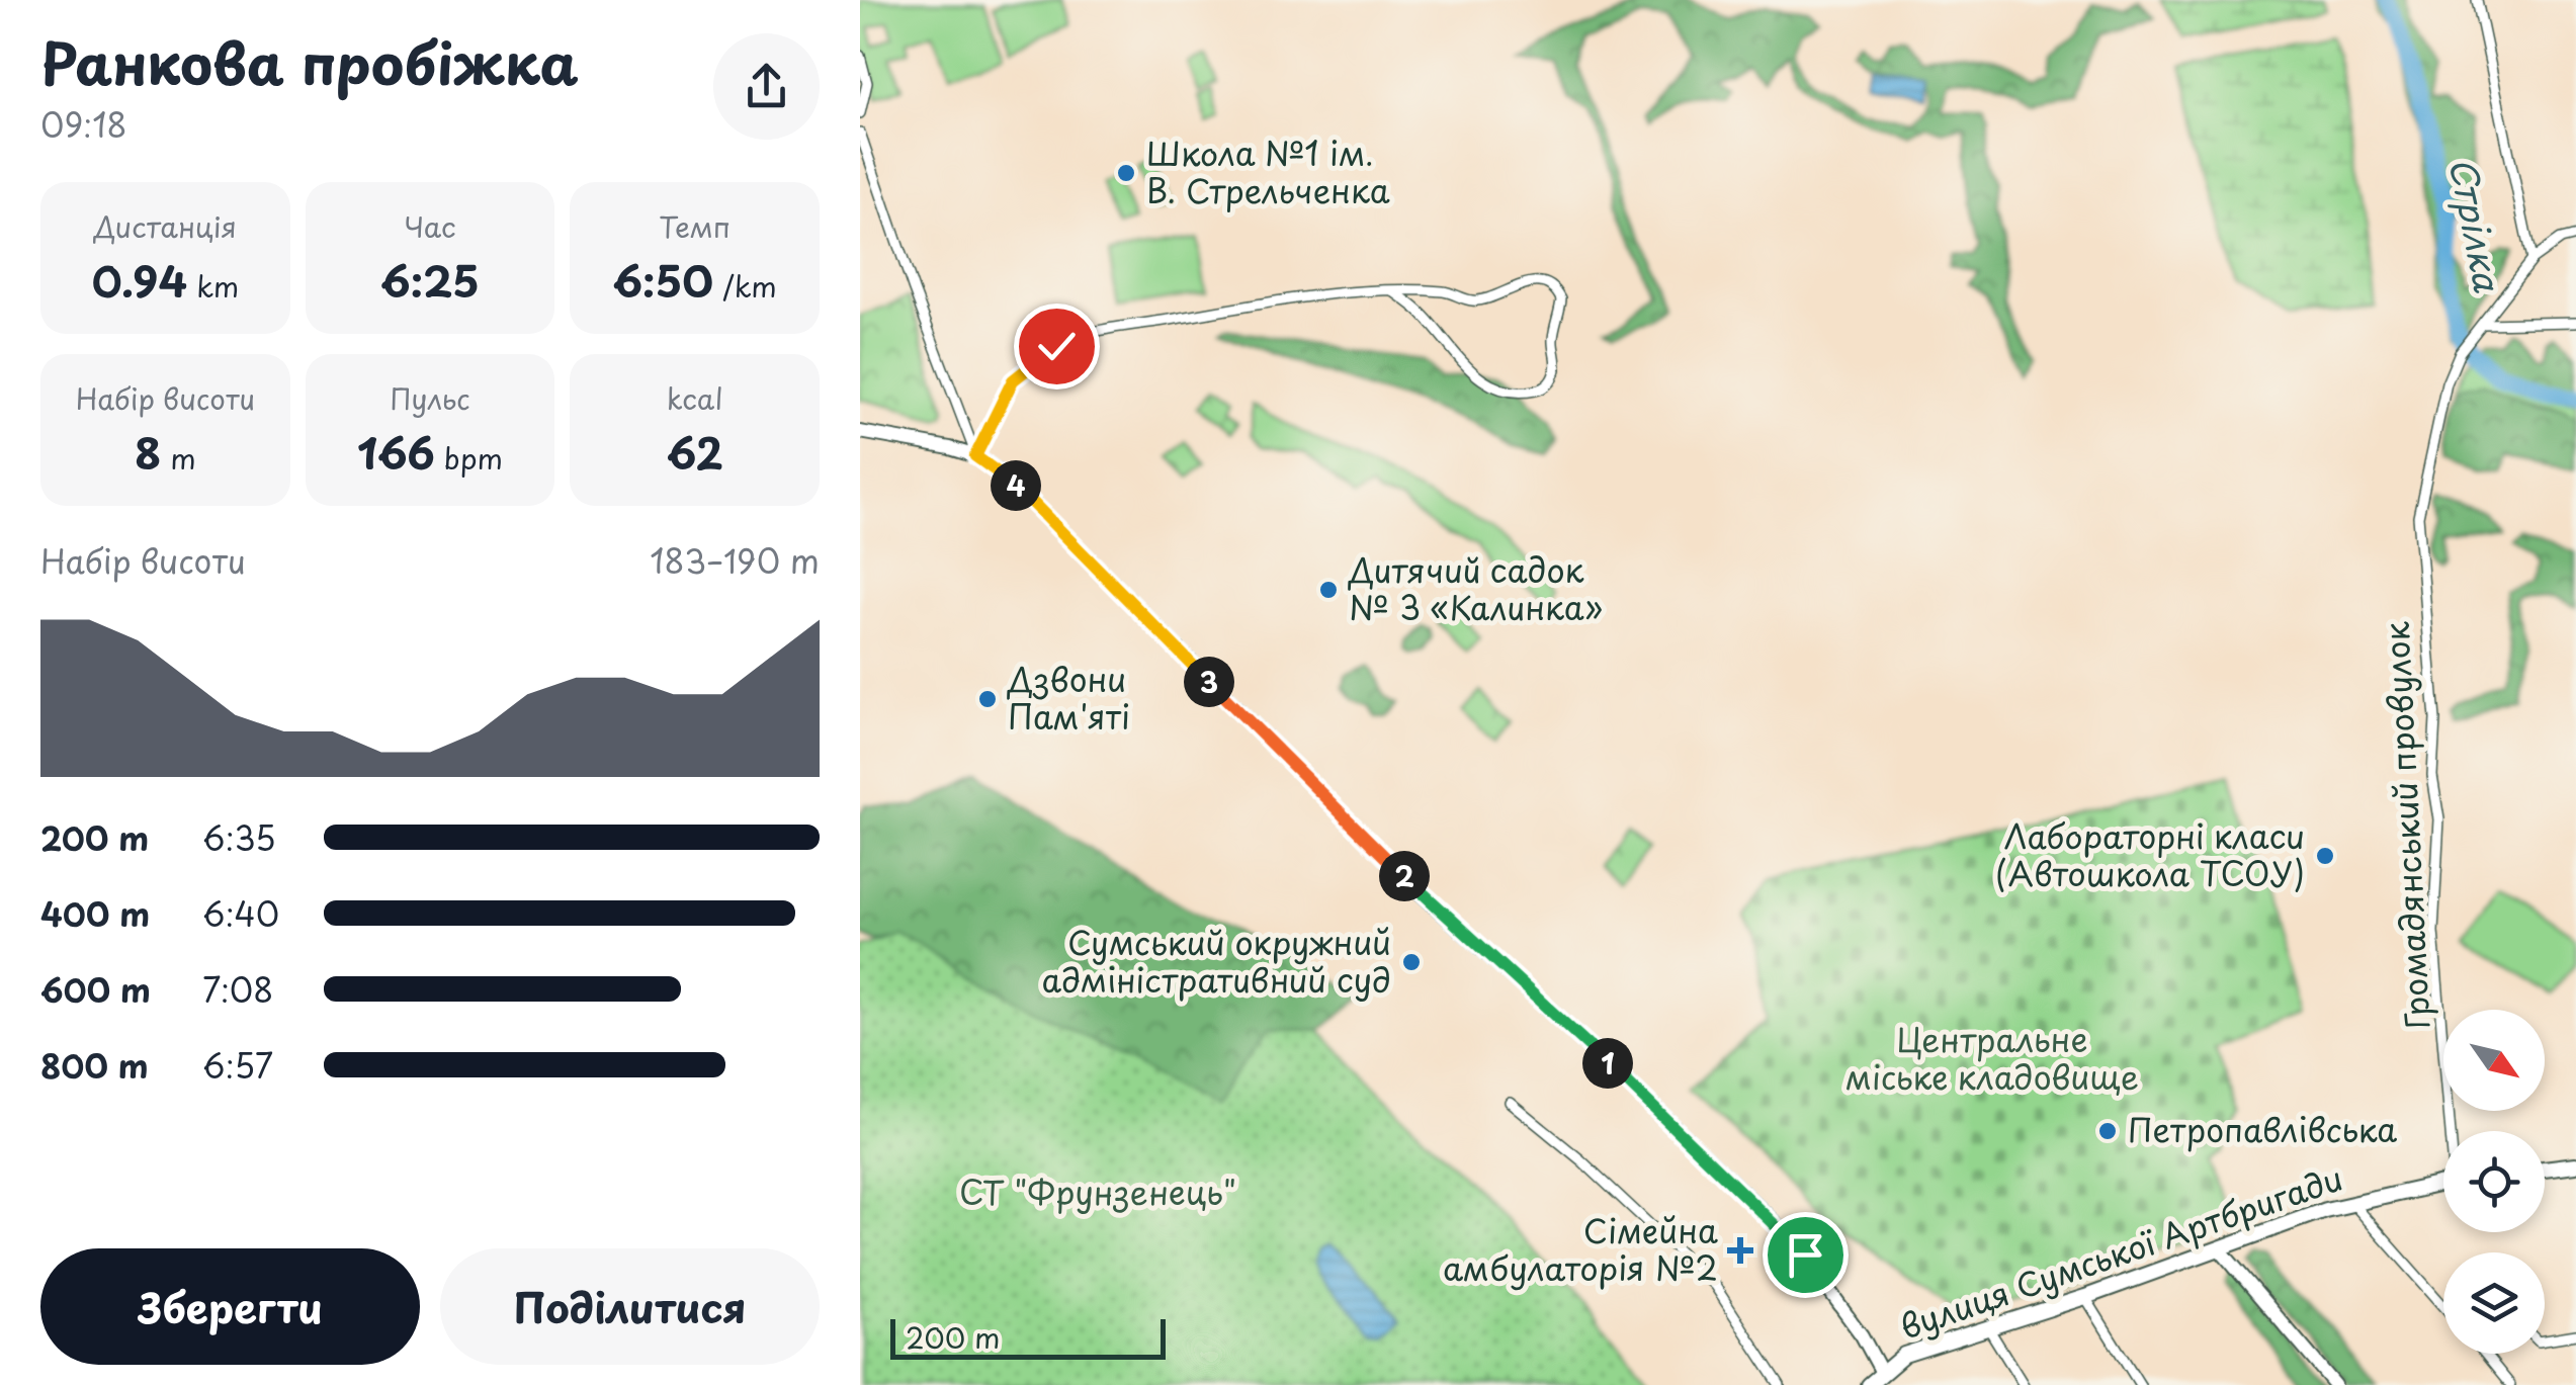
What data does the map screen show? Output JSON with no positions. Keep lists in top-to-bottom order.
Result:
{
  "streets": {
    "main road": ["вулиця Сумської Артбригади"],
    "street": ["Громадянський провулок"]
  },
  "water": ["Стрілка"],
  "parks": ["Центральне міське кладовище", "СТ \"Фрунзенець\""],
  "places": {
    "other": [
      "Школа №1 ім. В. Стрельченка",
      "Дитячий садок № 3 «Калинка»",
      "Дзвони Пам'яті",
      "Лабораторні класи (Автошкола ТСОУ)",
      "Сумський окружний адміністративний суд",
      "Петропавлівська"
    ],
    "health": ["Сімейна амбулаторія №2"]
  },
  "scale_bar": "200 m",
  "north": "bottom right",
  "page": {
    "heading": ["Ранкова пробіжка", "09:18"],
    "stats": [
      ["Дистанція", "0.94 km"],
      ["Час", "6:25"],
      ["Темп", "6:50 /km"],
      ["Набір висоти", "8 m"],
      ["Пульс", "166 bpm"],
      ["kcal", "62"]
    ],
    "pins": [
      "4",
      "3",
      "2",
      "1"
    ],
    "chart": ["Набір висоти", "183–190 m"],
    "list": [
      {
        "name": "200 m",
        "note": "6:35"
      },
      {
        "name": "400 m",
        "note": "6:40"
      },
      {
        "name": "600 m",
        "note": "7:08"
      },
      {
        "name": "800 m",
        "note": "6:57"
      }
    ],
    "buttons": ["Зберегти", "Поділитися"],
    "scale": "200 m"
  }
}
